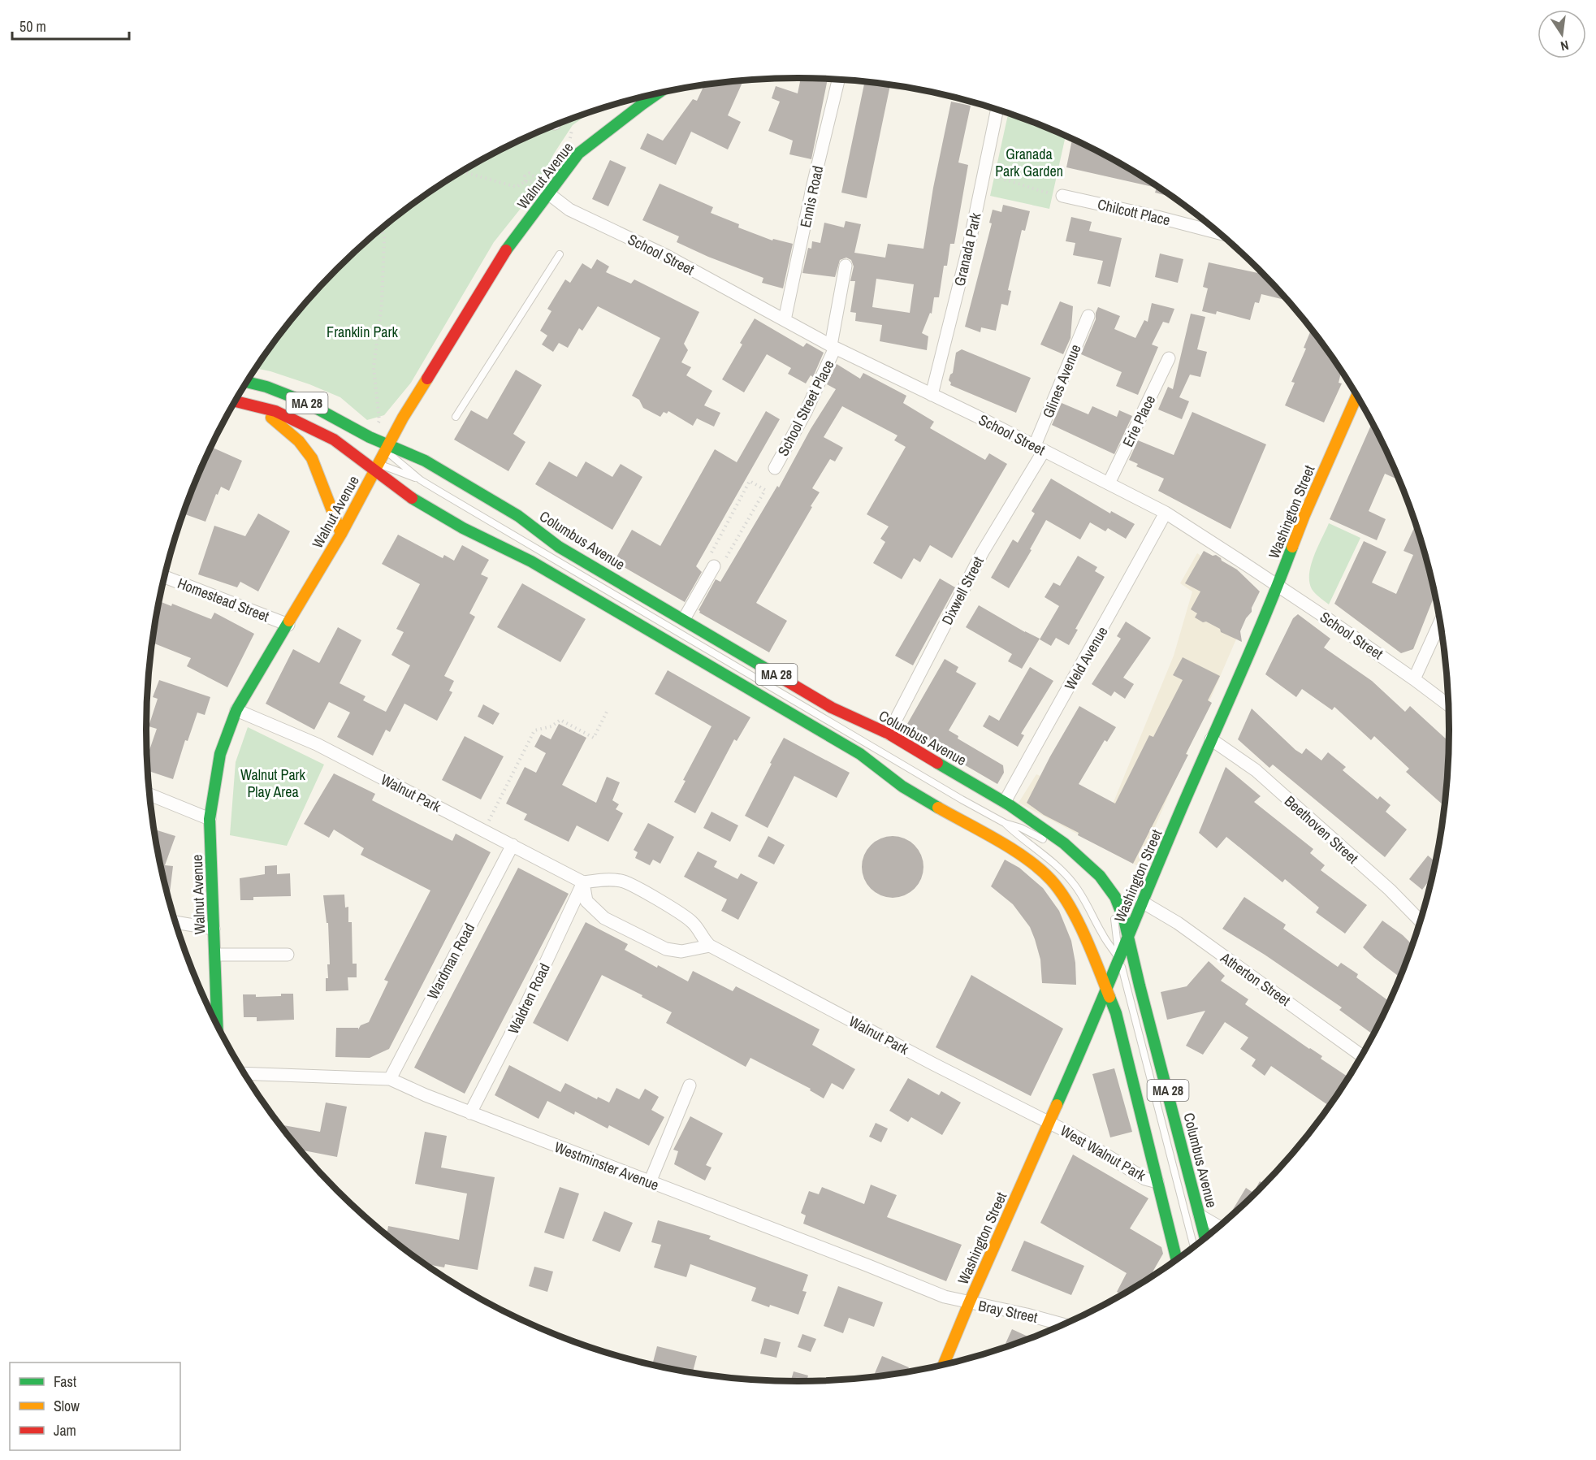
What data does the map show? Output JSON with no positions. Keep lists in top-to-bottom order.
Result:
{
  "streets": {
    "main road": [
      "Walnut Avenue",
      "MA 28",
      "Washington Street",
      "Columbus Avenue"
    ],
    "street": [
      "Ennis Road",
      "Chilcott Place",
      "Granada Park",
      "School Street",
      "Glines Avenue",
      "School Street Place",
      "Erie Place",
      "Dixwell Street",
      "Homestead Street",
      "Weld Avenue",
      "Walnut Park",
      "Beethoven Street",
      "Wardman Road",
      "Atherton Street",
      "Waldren Road",
      "West Walnut Park",
      "Westminster Avenue",
      "Bray Street"
    ]
  },
  "crossings": [
    ["Walnut Avenue", "School Street"],
    ["Walnut Avenue", "MA 28"],
    ["Walnut Avenue", "Columbus Avenue"],
    ["Walnut Avenue", "Homestead Street"],
    ["Walnut Avenue", "Walnut Park"],
    ["Ennis Road", "School Street"],
    ["Granada Park", "School Street"],
    ["School Street", "Glines Avenue"],
    ["School Street", "School Street Place"],
    ["School Street", "Erie Place"],
    ["School Street", "Washington Street"],
    ["School Street", "Dixwell Street"],
    ["School Street", "Weld Avenue"],
    ["Glines Avenue", "Dixwell Street"],
    ["MA 28", "Washington Street"],
    ["MA 28", "Columbus Avenue"],
    ["MA 28", "West Walnut Park"],
    ["Washington Street", "Columbus Avenue"],
    ["Washington Street", "Walnut Park"],
    ["Washington Street", "Beethoven Street"],
    ["Washington Street", "Atherton Street"],
    ["Washington Street", "West Walnut Park"],
    ["Washington Street", "Westminster Avenue"],
    ["Washington Street", "Bray Street"],
    ["Columbus Avenue", "Dixwell Street"],
    ["Columbus Avenue", "Weld Avenue"],
    ["Walnut Park", "Wardman Road"],
    ["Walnut Park", "Waldren Road"],
    ["Walnut Park", "West Walnut Park"],
    ["Wardman Road", "Westminster Avenue"],
    ["Waldren Road", "Westminster Avenue"],
    ["Westminster Avenue", "Bray Street"]
  ],
  "parks": ["Granada Park Garden", "Franklin Park", "Walnut Park Play Area"],
  "legend": ["Fast", "Slow", "Jam"],
  "scale_bar": "50 m",
  "north": "bottom"
}
